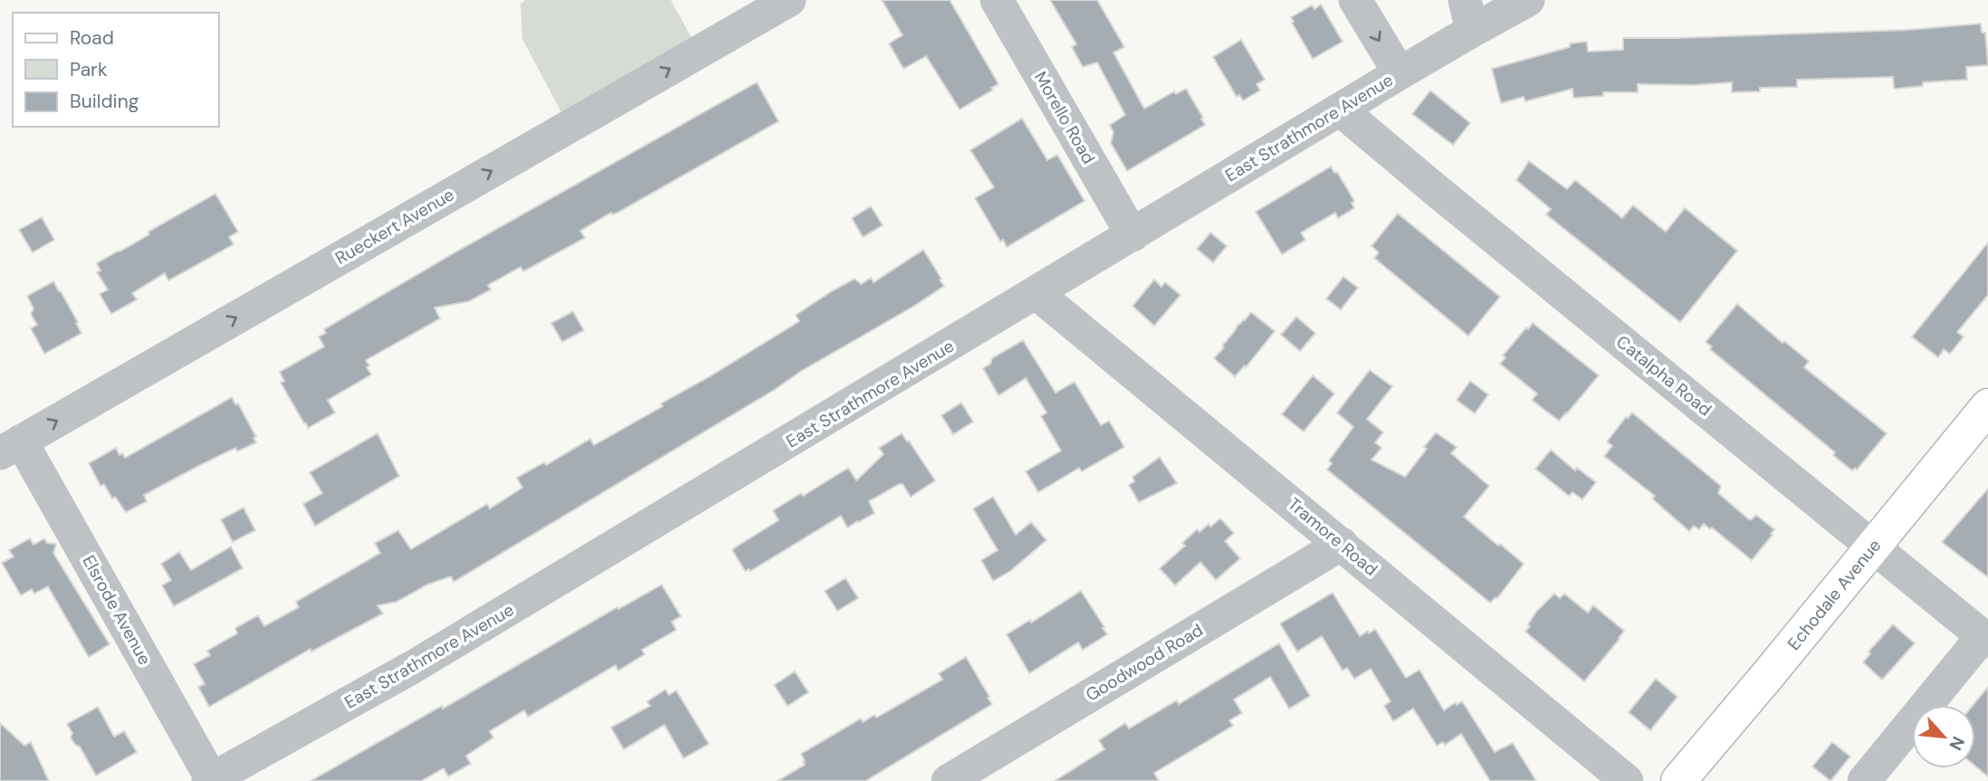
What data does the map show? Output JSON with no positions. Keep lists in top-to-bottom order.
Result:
{
  "streets": {
    "main road": ["Echodale Avenue"],
    "street": [
      "Morello Road",
      "East Strathmore Avenue",
      "Rueckert Avenue",
      "Catalpha Road",
      "Tramore Road",
      "Elsrode Avenue",
      "Goodwood Road"
    ]
  },
  "crossings": [
    ["Morello Road", "East Strathmore Avenue"],
    ["East Strathmore Avenue", "Catalpha Road"],
    ["East Strathmore Avenue", "Tramore Road"],
    ["East Strathmore Avenue", "Elsrode Avenue"],
    ["Rueckert Avenue", "Elsrode Avenue"],
    ["Catalpha Road", "Echodale Avenue"],
    ["Tramore Road", "Goodwood Road"]
  ],
  "one_way": ["Rueckert Avenue"],
  "legend": ["Road", "Park", "Building"],
  "north": "bottom right"
}
